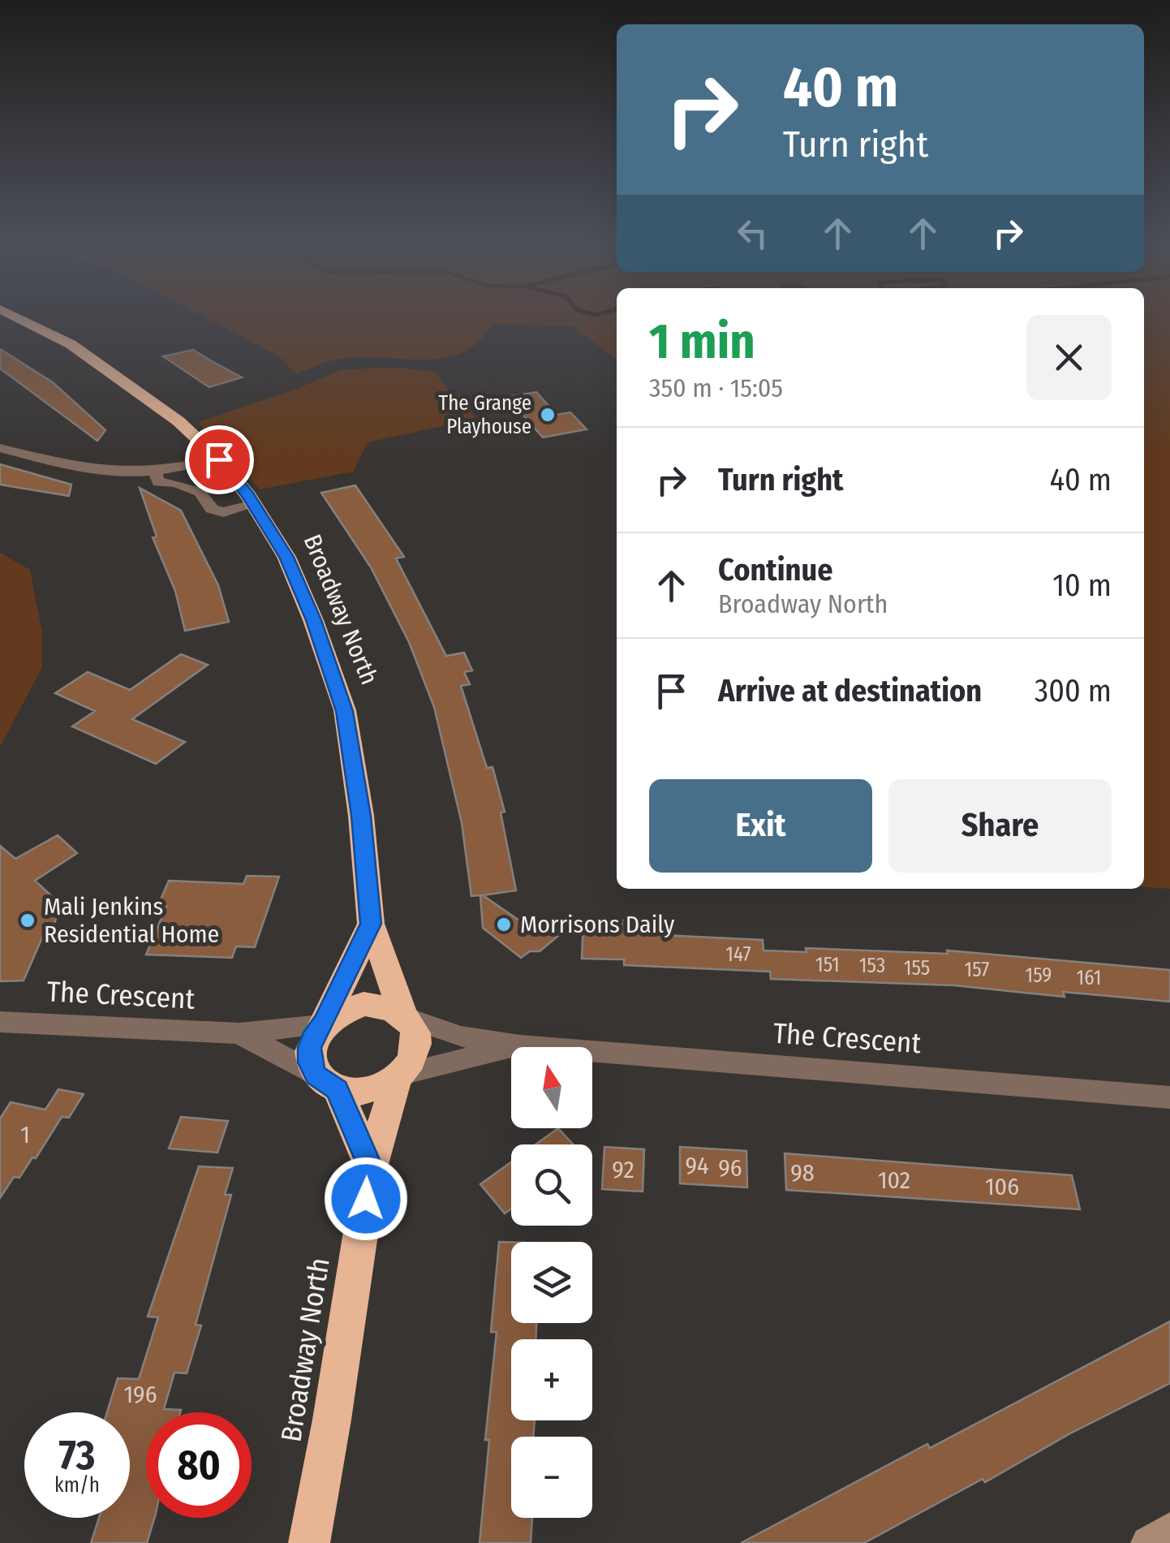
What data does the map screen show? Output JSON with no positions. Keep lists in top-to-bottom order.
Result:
{
  "streets": {
    "highway": ["Broadway North"],
    "street": ["The Crescent"]
  },
  "crossings": [
    ["Broadway North", "The Crescent"]
  ],
  "places": ["The Grange Playhouse", "Mali Jenkins Residential Home", "Morrisons Daily"],
  "house_numbers": [
    "147",
    "151",
    "153",
    "155",
    "157",
    "159",
    "161",
    "1",
    "94",
    "96",
    "92",
    "98",
    "102",
    "106",
    "196"
  ],
  "north": "top",
  "page": {
    "turn": ["40 m", "Turn right"],
    "heading": ["1 min", "350 m · 15:05"],
    "list": [
      {
        "name": "Turn right",
        "value": "40 m"
      },
      {
        "name": "Continue",
        "note": "Broadway North",
        "value": "10 m"
      },
      {
        "name": "Arrive at destination",
        "value": "300 m"
      }
    ],
    "buttons": ["Exit", "Share"],
    "map_buttons": ["+", "−"],
    "speed": "73 km/h",
    "limit": "80"
  }
}
